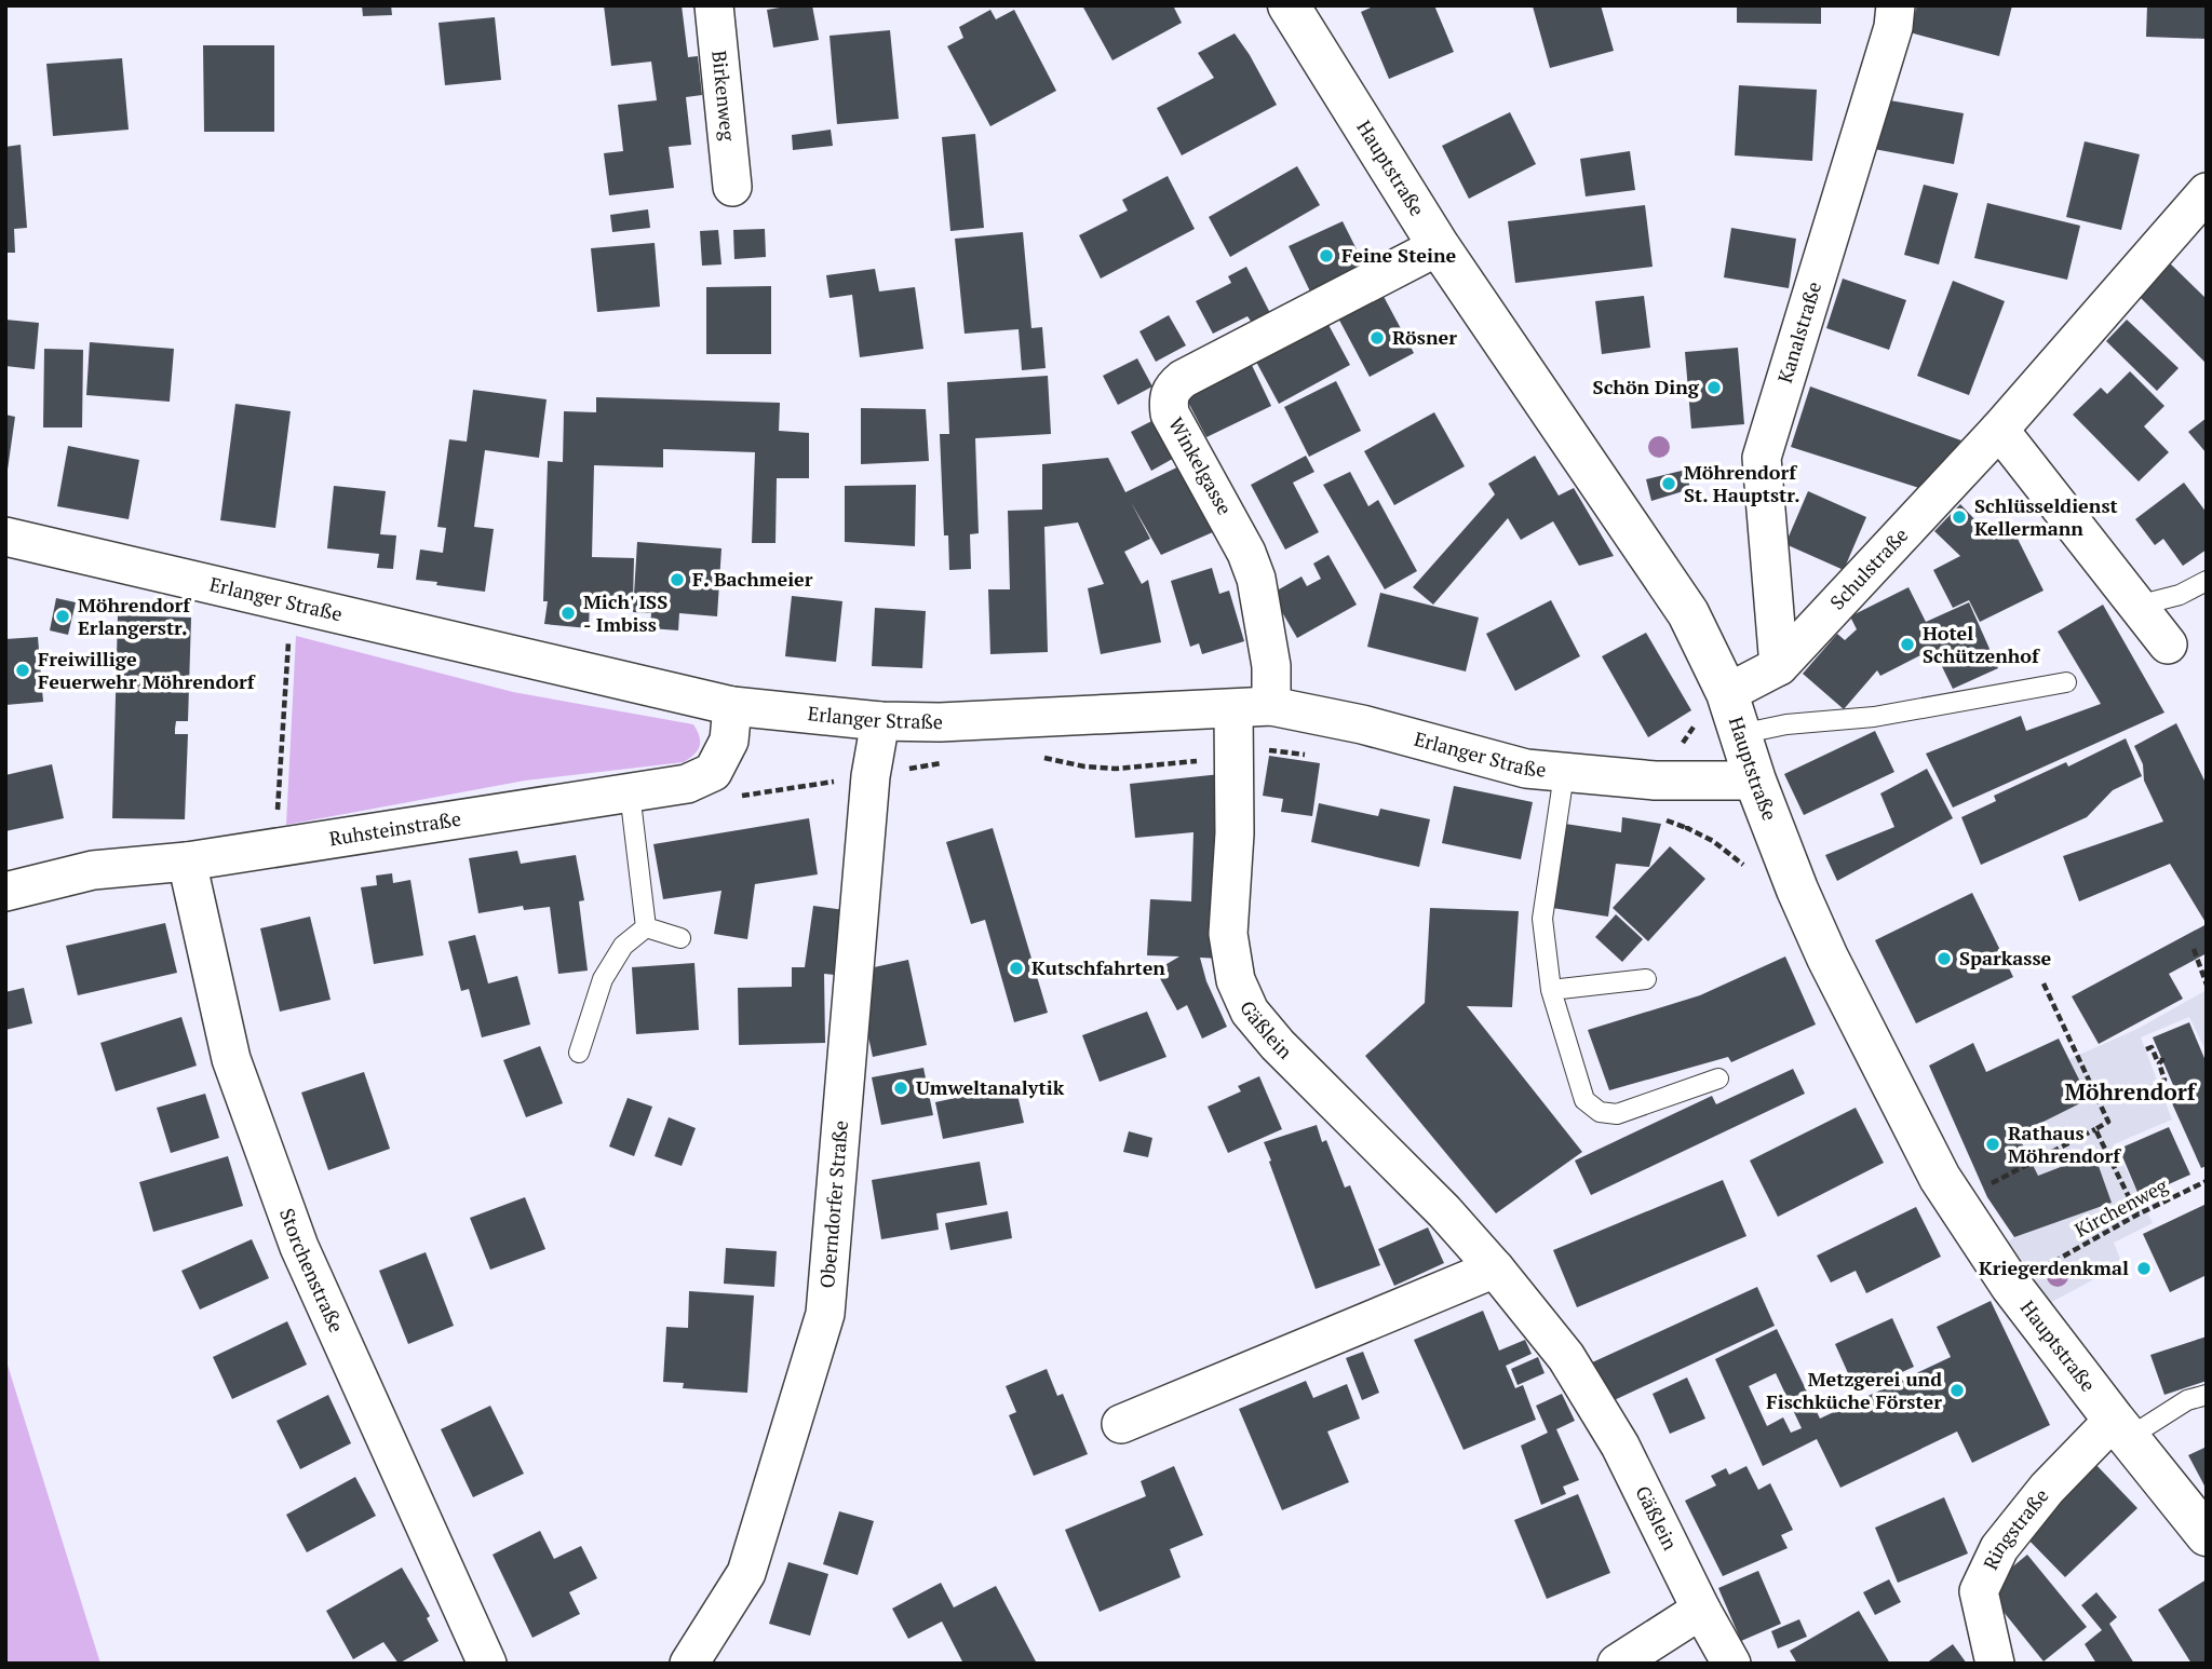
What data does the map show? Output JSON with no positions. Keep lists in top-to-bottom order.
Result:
{
  "streets": {
    "street": [
      "Birkenweg",
      "Hauptstraße",
      "Kanalstraße",
      "Winkelgasse",
      "Schulstraße",
      "Erlanger Straße",
      "Ruhsteinstraße",
      "Gäßlein",
      "Oberndorfer Straße",
      "Storchenstraße",
      "Ringstraße"
    ],
    "path": ["Kirchenweg"]
  },
  "crossings": [
    ["Hauptstraße", "Winkelgasse"],
    ["Hauptstraße", "Schulstraße"],
    ["Hauptstraße", "Erlanger Straße"],
    ["Hauptstraße", "Kirchenweg"],
    ["Hauptstraße", "Ringstraße"],
    ["Kanalstraße", "Schulstraße"],
    ["Winkelgasse", "Erlanger Straße"],
    ["Erlanger Straße", "Gäßlein"],
    ["Erlanger Straße", "Oberndorfer Straße"],
    ["Ruhsteinstraße", "Storchenstraße"]
  ],
  "districts": ["Möhrendorf"],
  "places": [
    "Feine Steine",
    "Rösner",
    "Schön Ding",
    "Möhrendorf St. Hauptstr.",
    "Schlüsseldienst Kellermann",
    "F. Bachmeier",
    "Mich' ISS - Imbiss",
    "Möhrendorf Erlangerstr.",
    "Hotel Schützenhof",
    "Freiwillige Feuerwehr Möhrendorf",
    "Sparkasse",
    "Kutschfahrten",
    "Umweltanalytik",
    "Rathaus Möhrendorf",
    "Kriegerdenkmal",
    "Metzgerei und Fischküche Förster"
  ]
}
